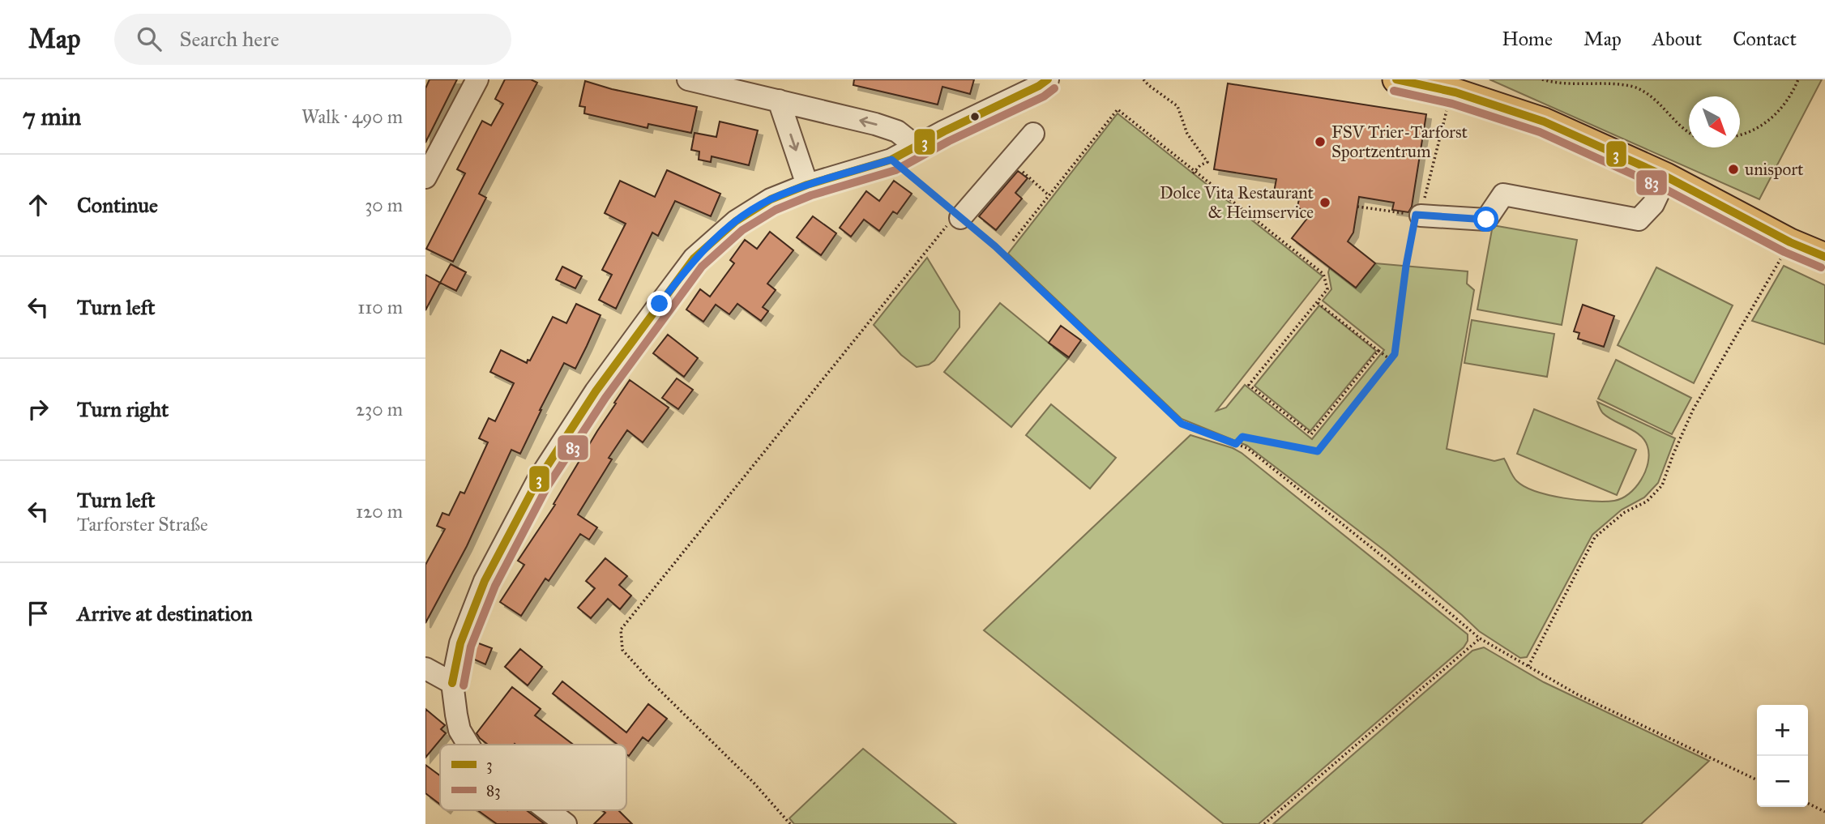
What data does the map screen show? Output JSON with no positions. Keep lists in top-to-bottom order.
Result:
{
  "places": ["FSV Trier-Tarforst Sportzentrum", "unisport", "Dolce Vita Restaurant & Heimservice"],
  "lines": ["transit line 3", "transit line 83"],
  "legend": ["3", "83"],
  "north": "bottom right",
  "page": {
    "header": "Map",
    "search": "Search here",
    "nav": [
      "Home",
      "Map",
      "About",
      "Contact"
    ],
    "heading": ["7 min", "Walk · 490 m"],
    "list": [
      ["Continue", "30 m"],
      ["Turn left", "110 m"],
      ["Turn right", "230 m"],
      ["Turn left", "Tarforster Straße", "120 m"],
      "Arrive at destination"
    ],
    "map_buttons": ["+", "−"]
  }
}
